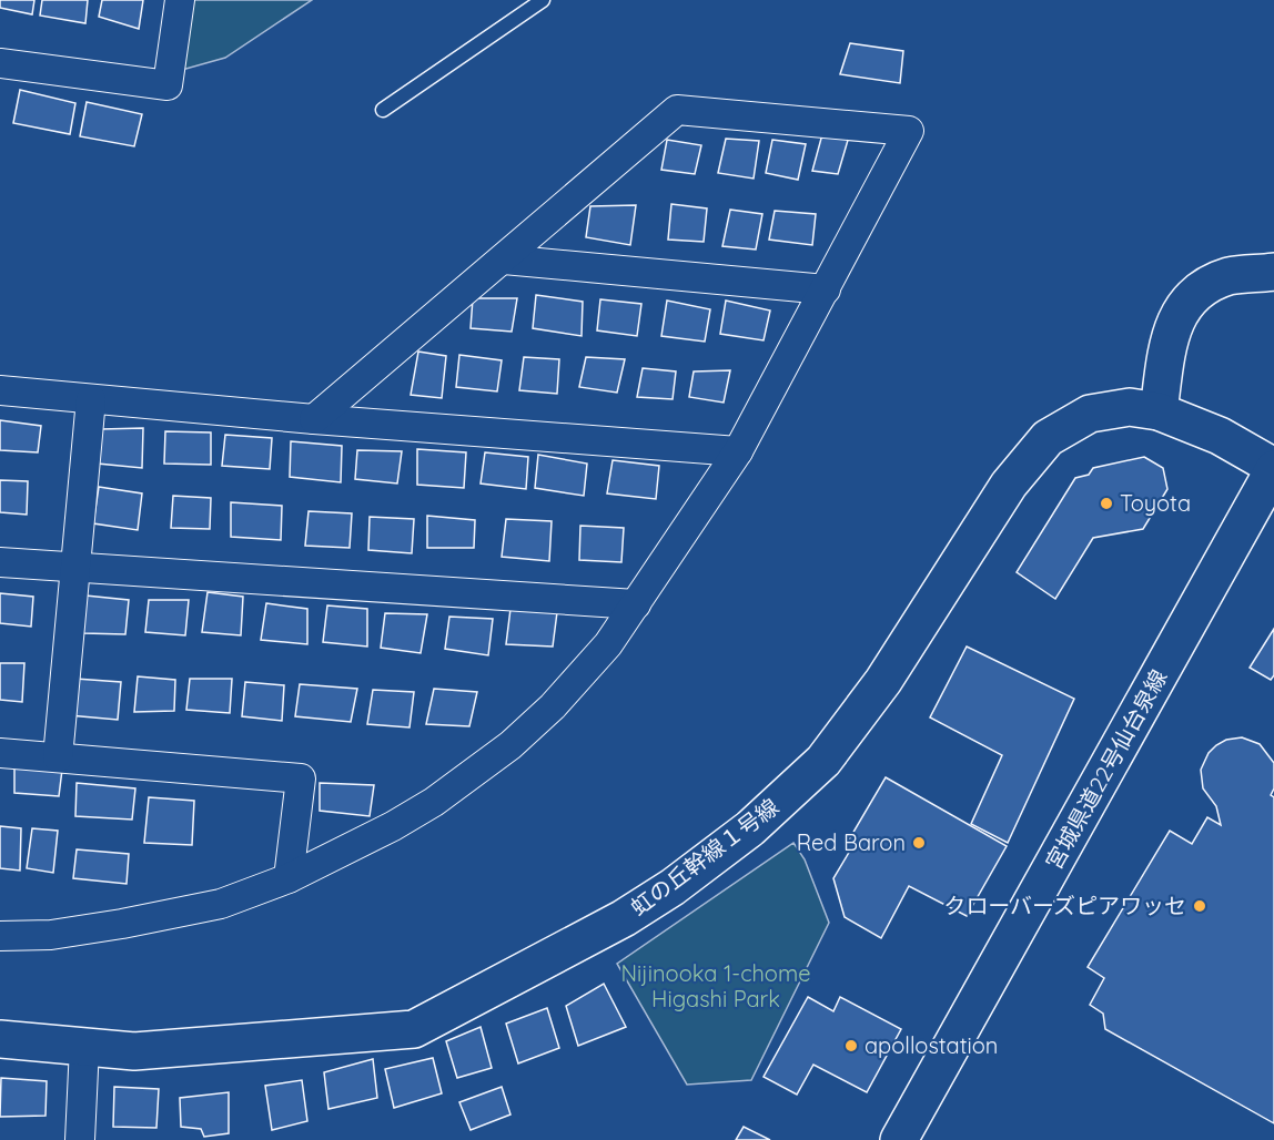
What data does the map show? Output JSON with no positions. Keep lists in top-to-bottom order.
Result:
{
  "streets": {
    "street": ["宮城県道22号仙台泉線", "虹の丘幹線１号線"]
  },
  "crossings": [
    ["宮城県道22号仙台泉線", "虹の丘幹線１号線"]
  ],
  "parks": ["Nijinooka 1-chome Higashi Park"],
  "places": [
    "Toyota",
    "Red Baron",
    "クローバーズピアワッセ",
    "apollostation"
  ]
}
